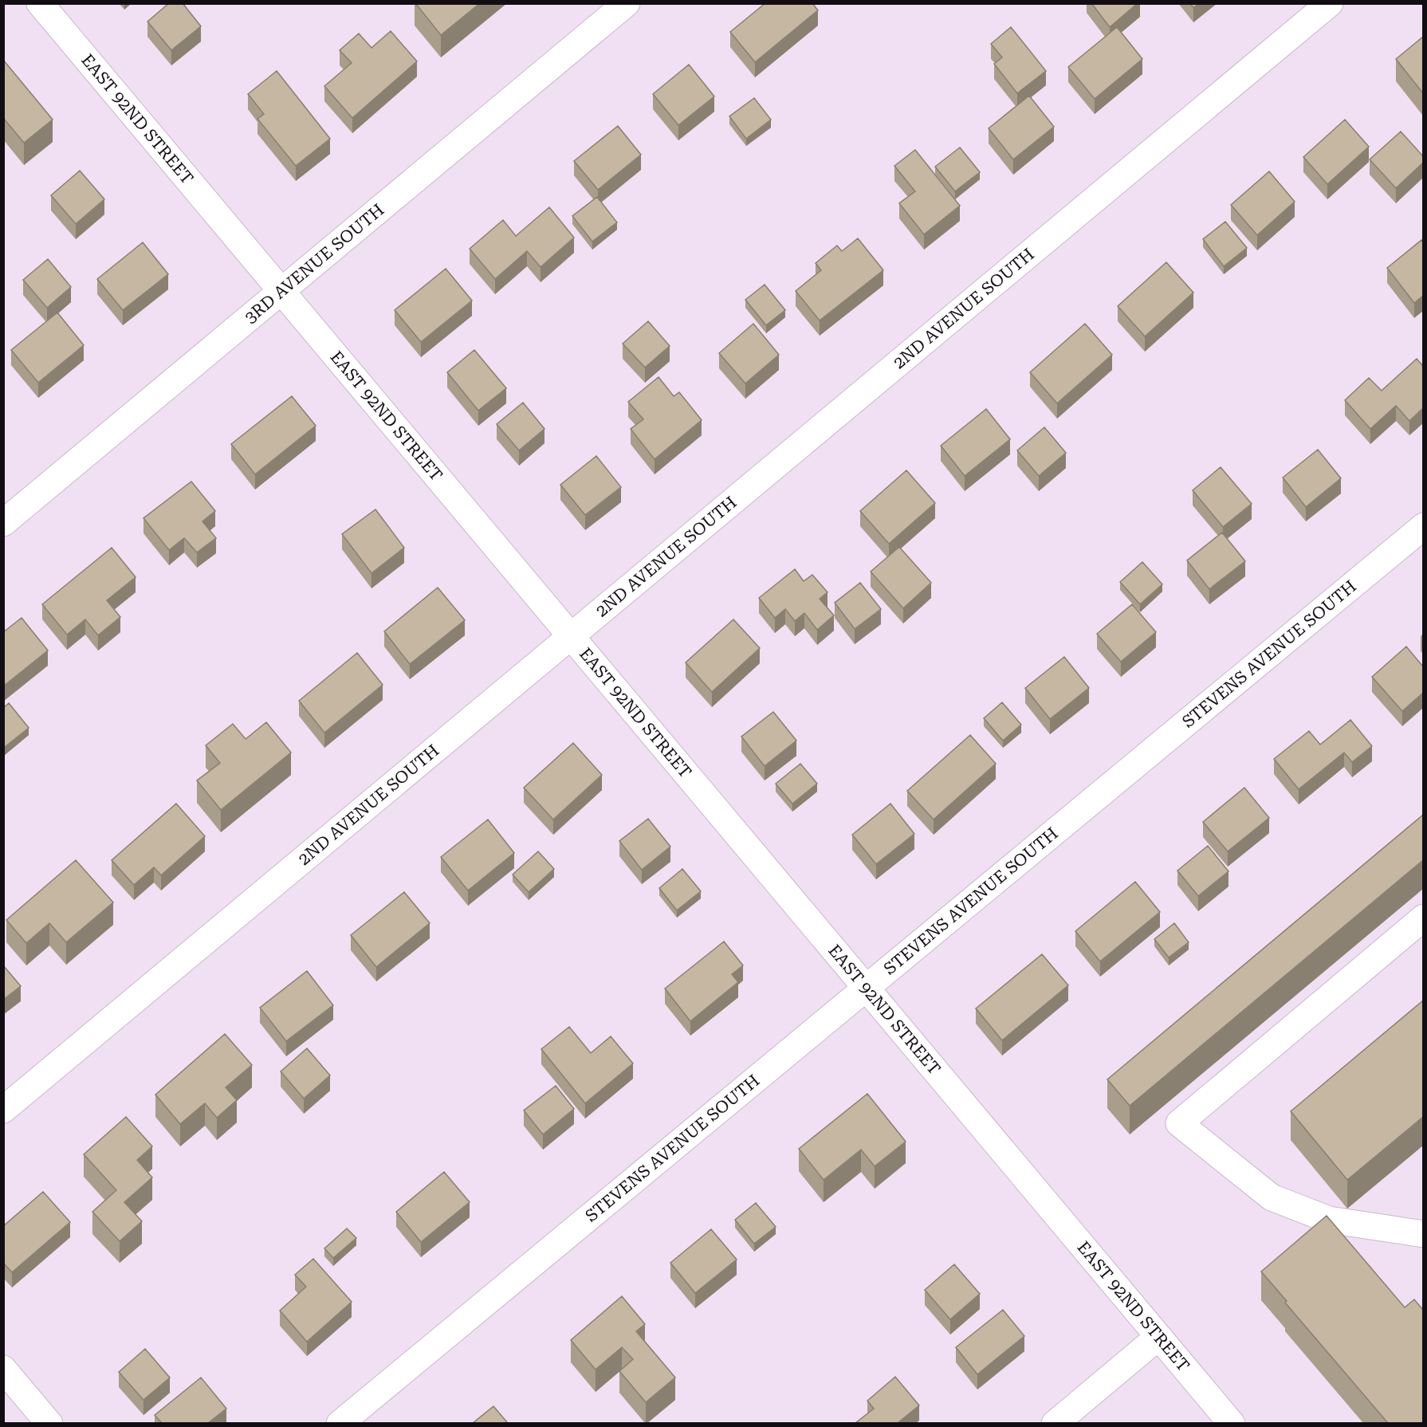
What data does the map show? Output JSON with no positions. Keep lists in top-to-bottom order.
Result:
{
  "streets": {
    "street": [
      "EAST 92ND STREET",
      "3RD AVENUE SOUTH",
      "2ND AVENUE SOUTH",
      "STEVENS AVENUE SOUTH"
    ]
  },
  "crossings": [
    ["EAST 92ND STREET", "3RD AVENUE SOUTH"],
    ["EAST 92ND STREET", "2ND AVENUE SOUTH"],
    ["EAST 92ND STREET", "STEVENS AVENUE SOUTH"]
  ]
}
